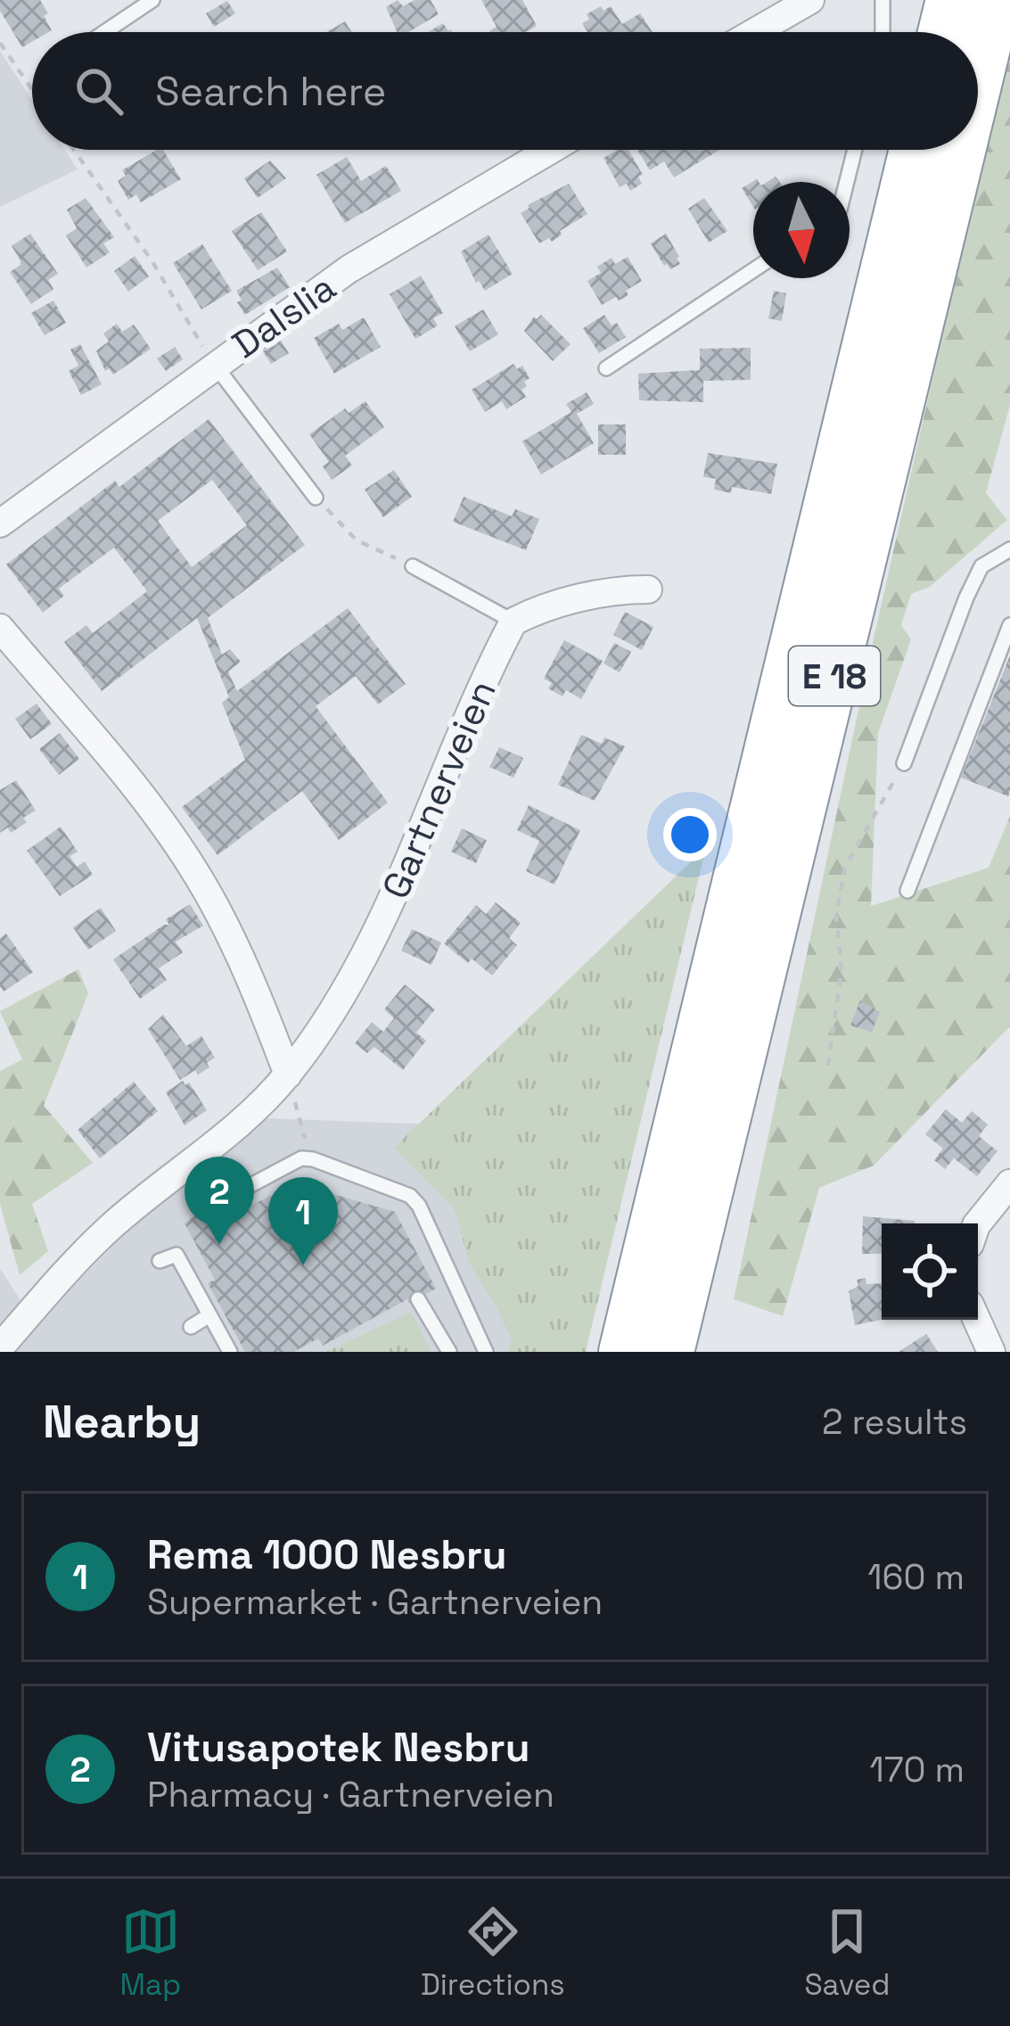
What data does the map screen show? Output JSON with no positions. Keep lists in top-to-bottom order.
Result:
{
  "streets": {
    "highway": ["E 18"],
    "street": ["Dalslia", "Gartnerveien"]
  },
  "north": "bottom",
  "page": {
    "search": "Search here",
    "pins": ["2", "1"],
    "heading": ["Nearby", "2 results"],
    "list": [
      {
        "mark": "1",
        "name": "Rema 1000 Nesbru",
        "note": "Supermarket · Gartnerveien",
        "value": "160 m"
      },
      {
        "mark": "2",
        "name": "Vitusapotek Nesbru",
        "note": "Pharmacy · Gartnerveien",
        "value": "170 m"
      }
    ],
    "nav": ["Map", "Directions", "Saved"]
  }
}
